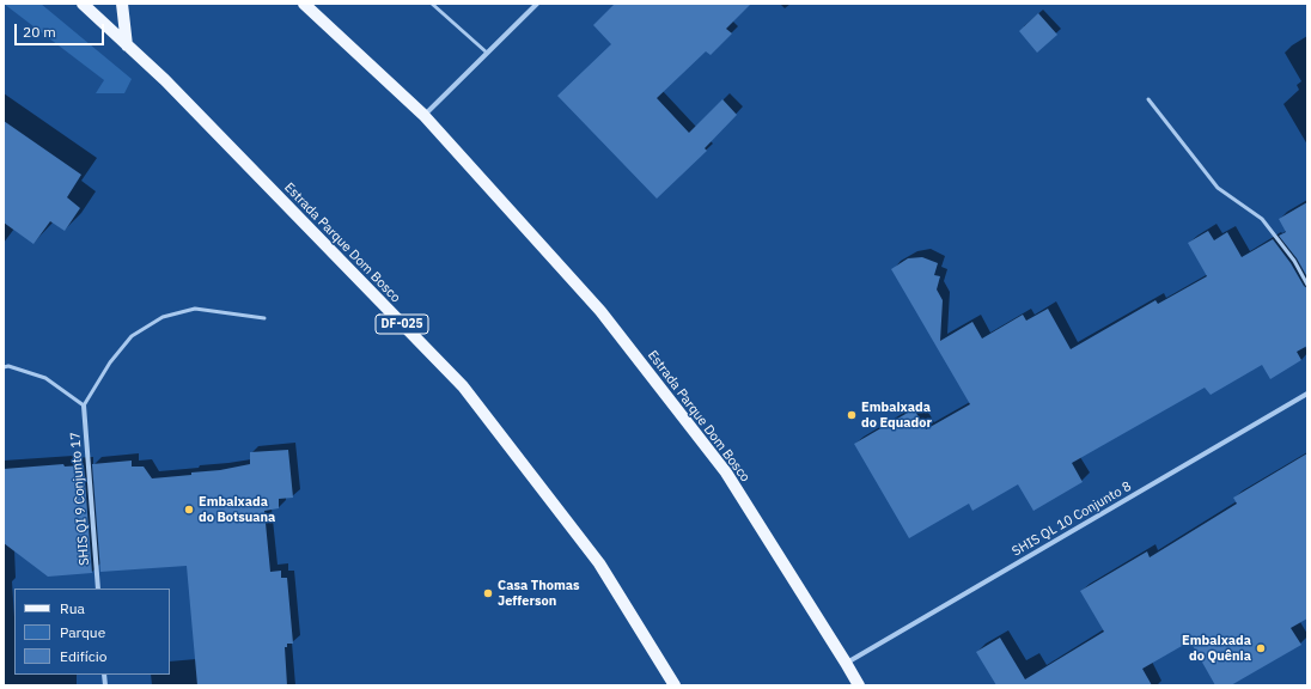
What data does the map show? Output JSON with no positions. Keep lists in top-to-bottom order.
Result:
{
  "streets": {
    "main road": ["Estrada Parque Dom Bosco", "DF-025"],
    "street": ["SHIS QI 9 Conjunto 17", "SHIS QL 10 Conjunto 8"]
  },
  "crossings": [
    ["Estrada Parque Dom Bosco", "SHIS QL 10 Conjunto 8"]
  ],
  "places": [
    "Embaixada do Equador",
    "Embaixada do Botsuana",
    "Casa Thomas Jefferson",
    "Embaixada do Quênia"
  ],
  "legend": ["Rua", "Parque", "Edifício"],
  "scale_bar": "20 m"
}
